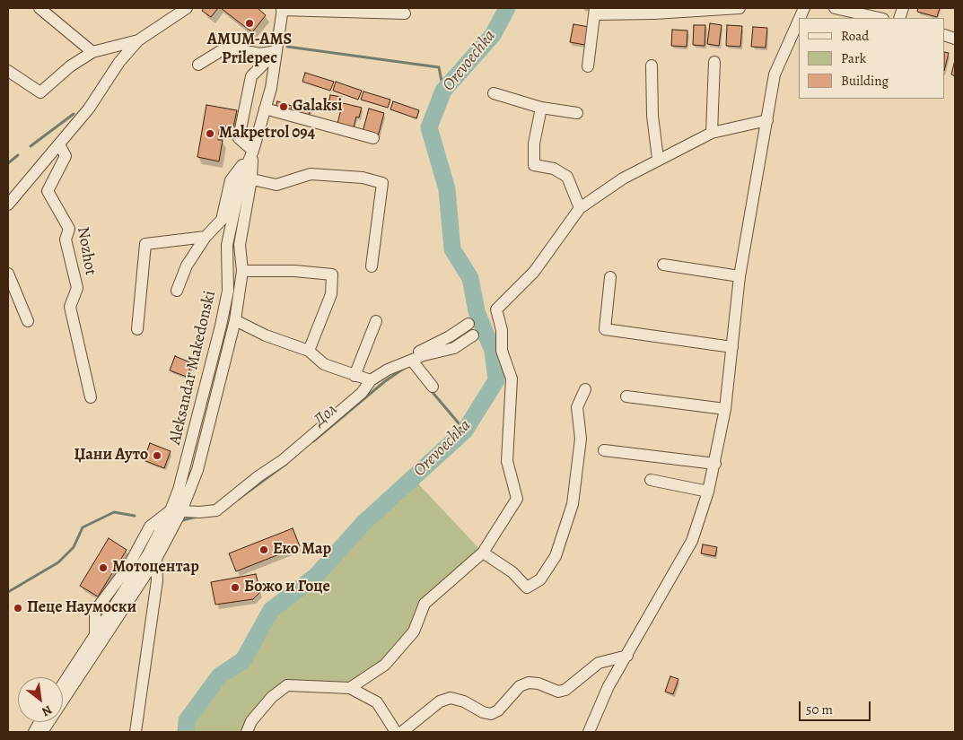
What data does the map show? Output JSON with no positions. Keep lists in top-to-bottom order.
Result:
{
  "streets": {
    "street": ["Nozhot", "Aleksandar Makedonski"]
  },
  "water": ["Orevoechka", "Дол"],
  "places": [
    "AMUM-AMS Prilepec",
    "Galaksi",
    "Makpetrol 094",
    "Џани Ауто",
    "Еко Мар",
    "Мотоцентар",
    "Божо и Гоце",
    "Пеце Наумоски"
  ],
  "legend": ["Road", "Park", "Building"],
  "scale_bar": "50 m",
  "north": "bottom right"
}
